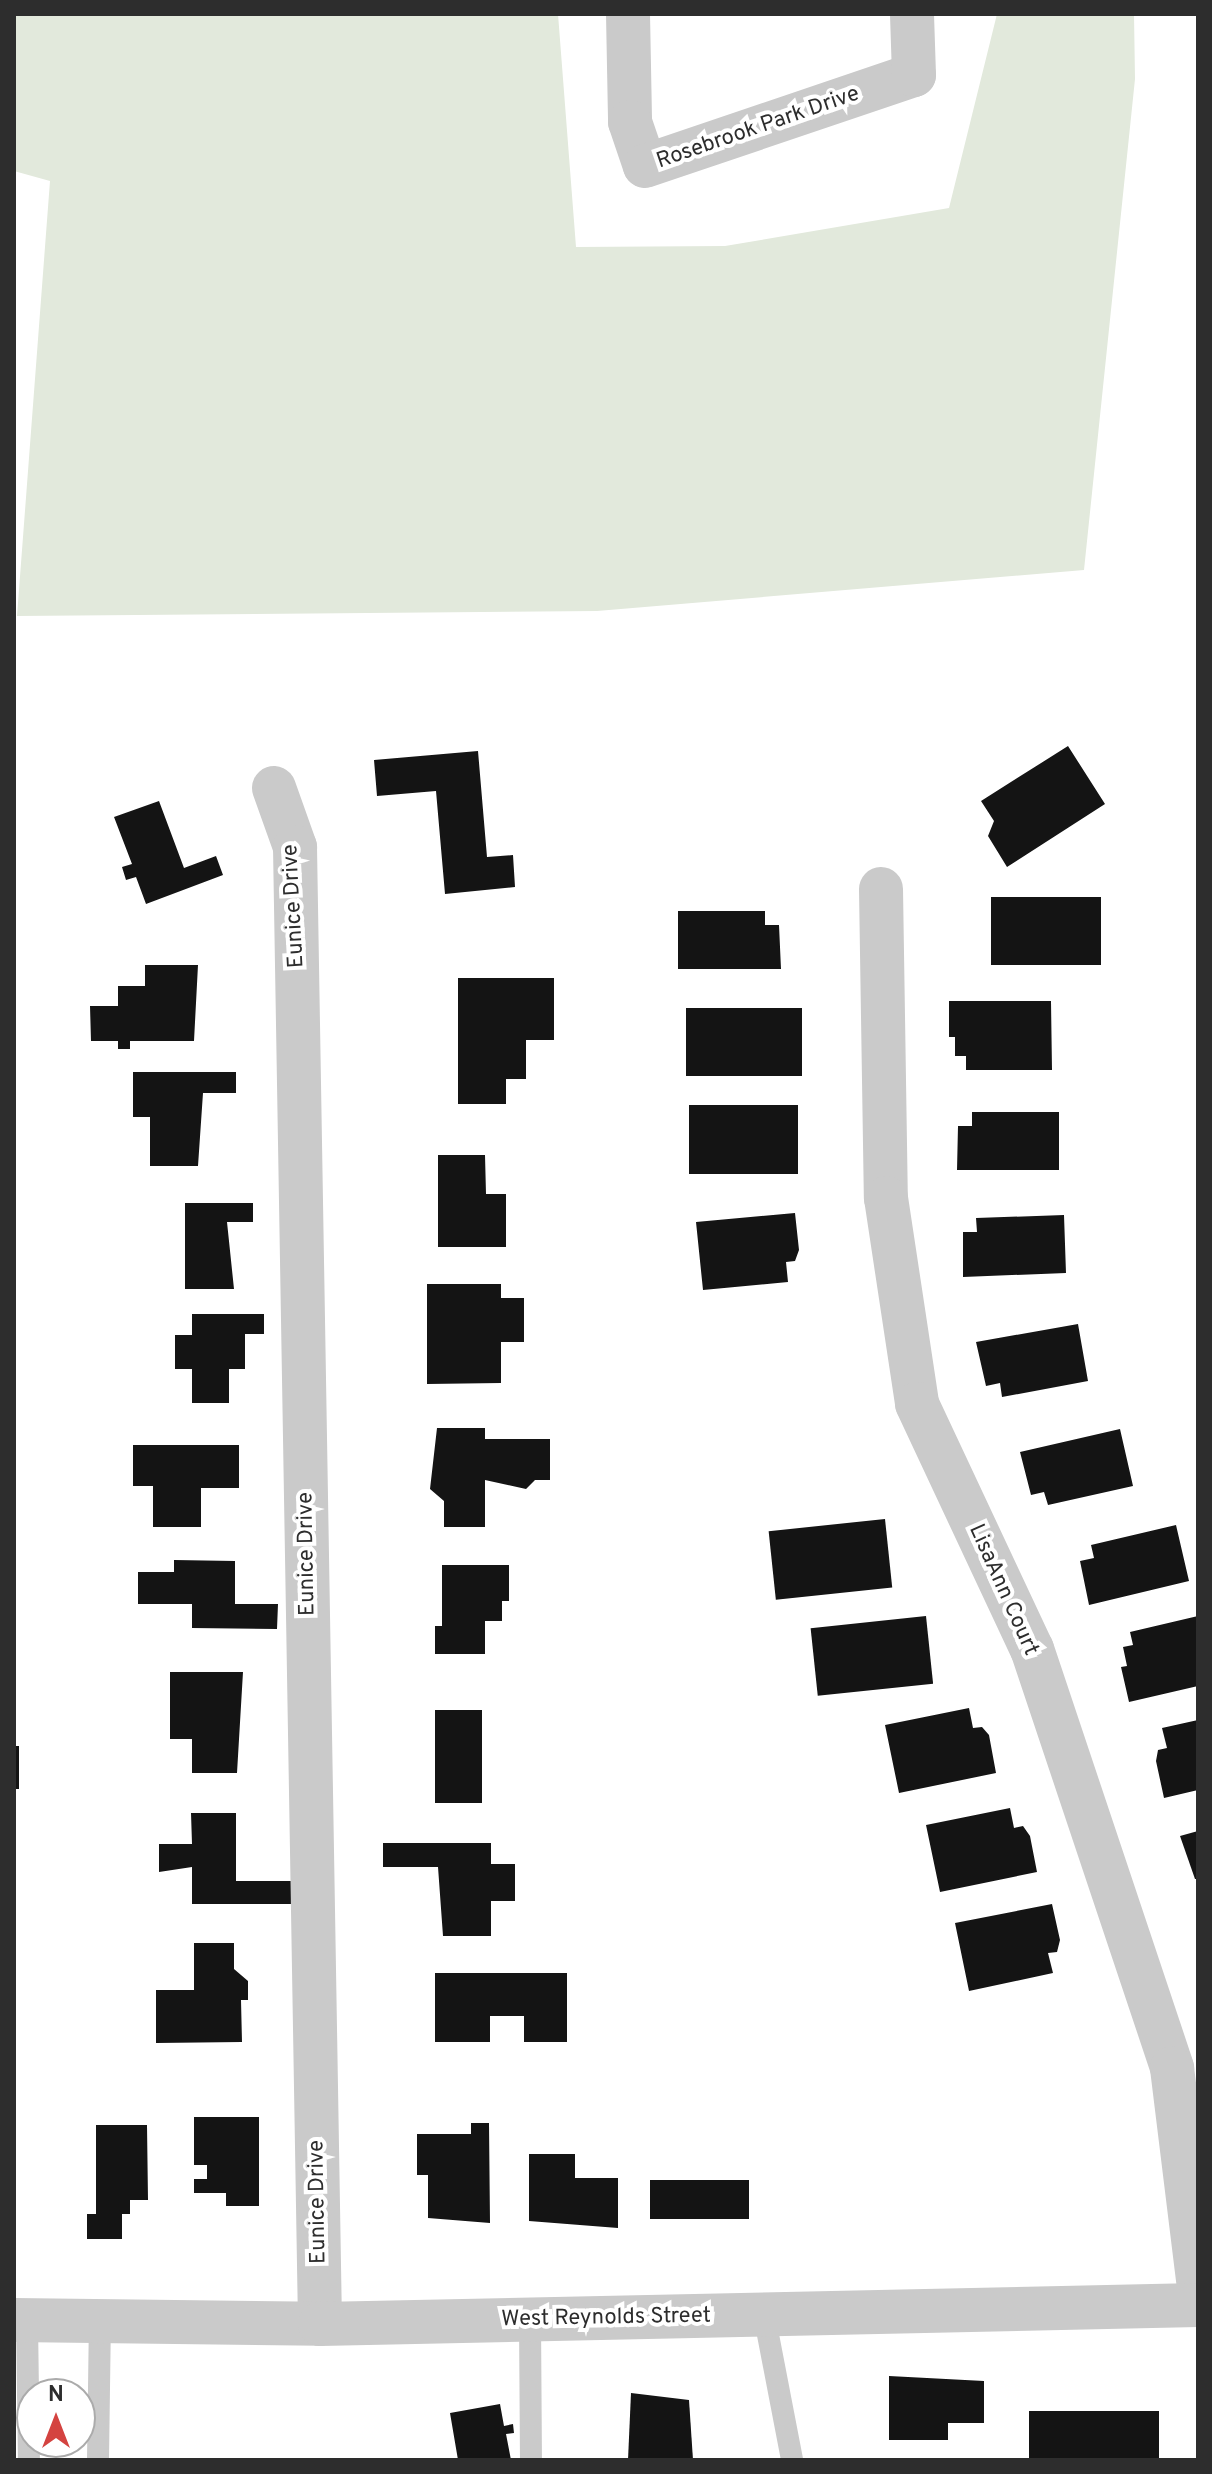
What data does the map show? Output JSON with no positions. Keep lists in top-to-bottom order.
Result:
{
  "streets": {
    "street": [
      "Rosebrook Park Drive",
      "Eunice Drive",
      "LisaAnn Court",
      "West Reynolds Street"
    ]
  },
  "crossings": [
    ["Eunice Drive", "West Reynolds Street"]
  ],
  "north": "top"
}
